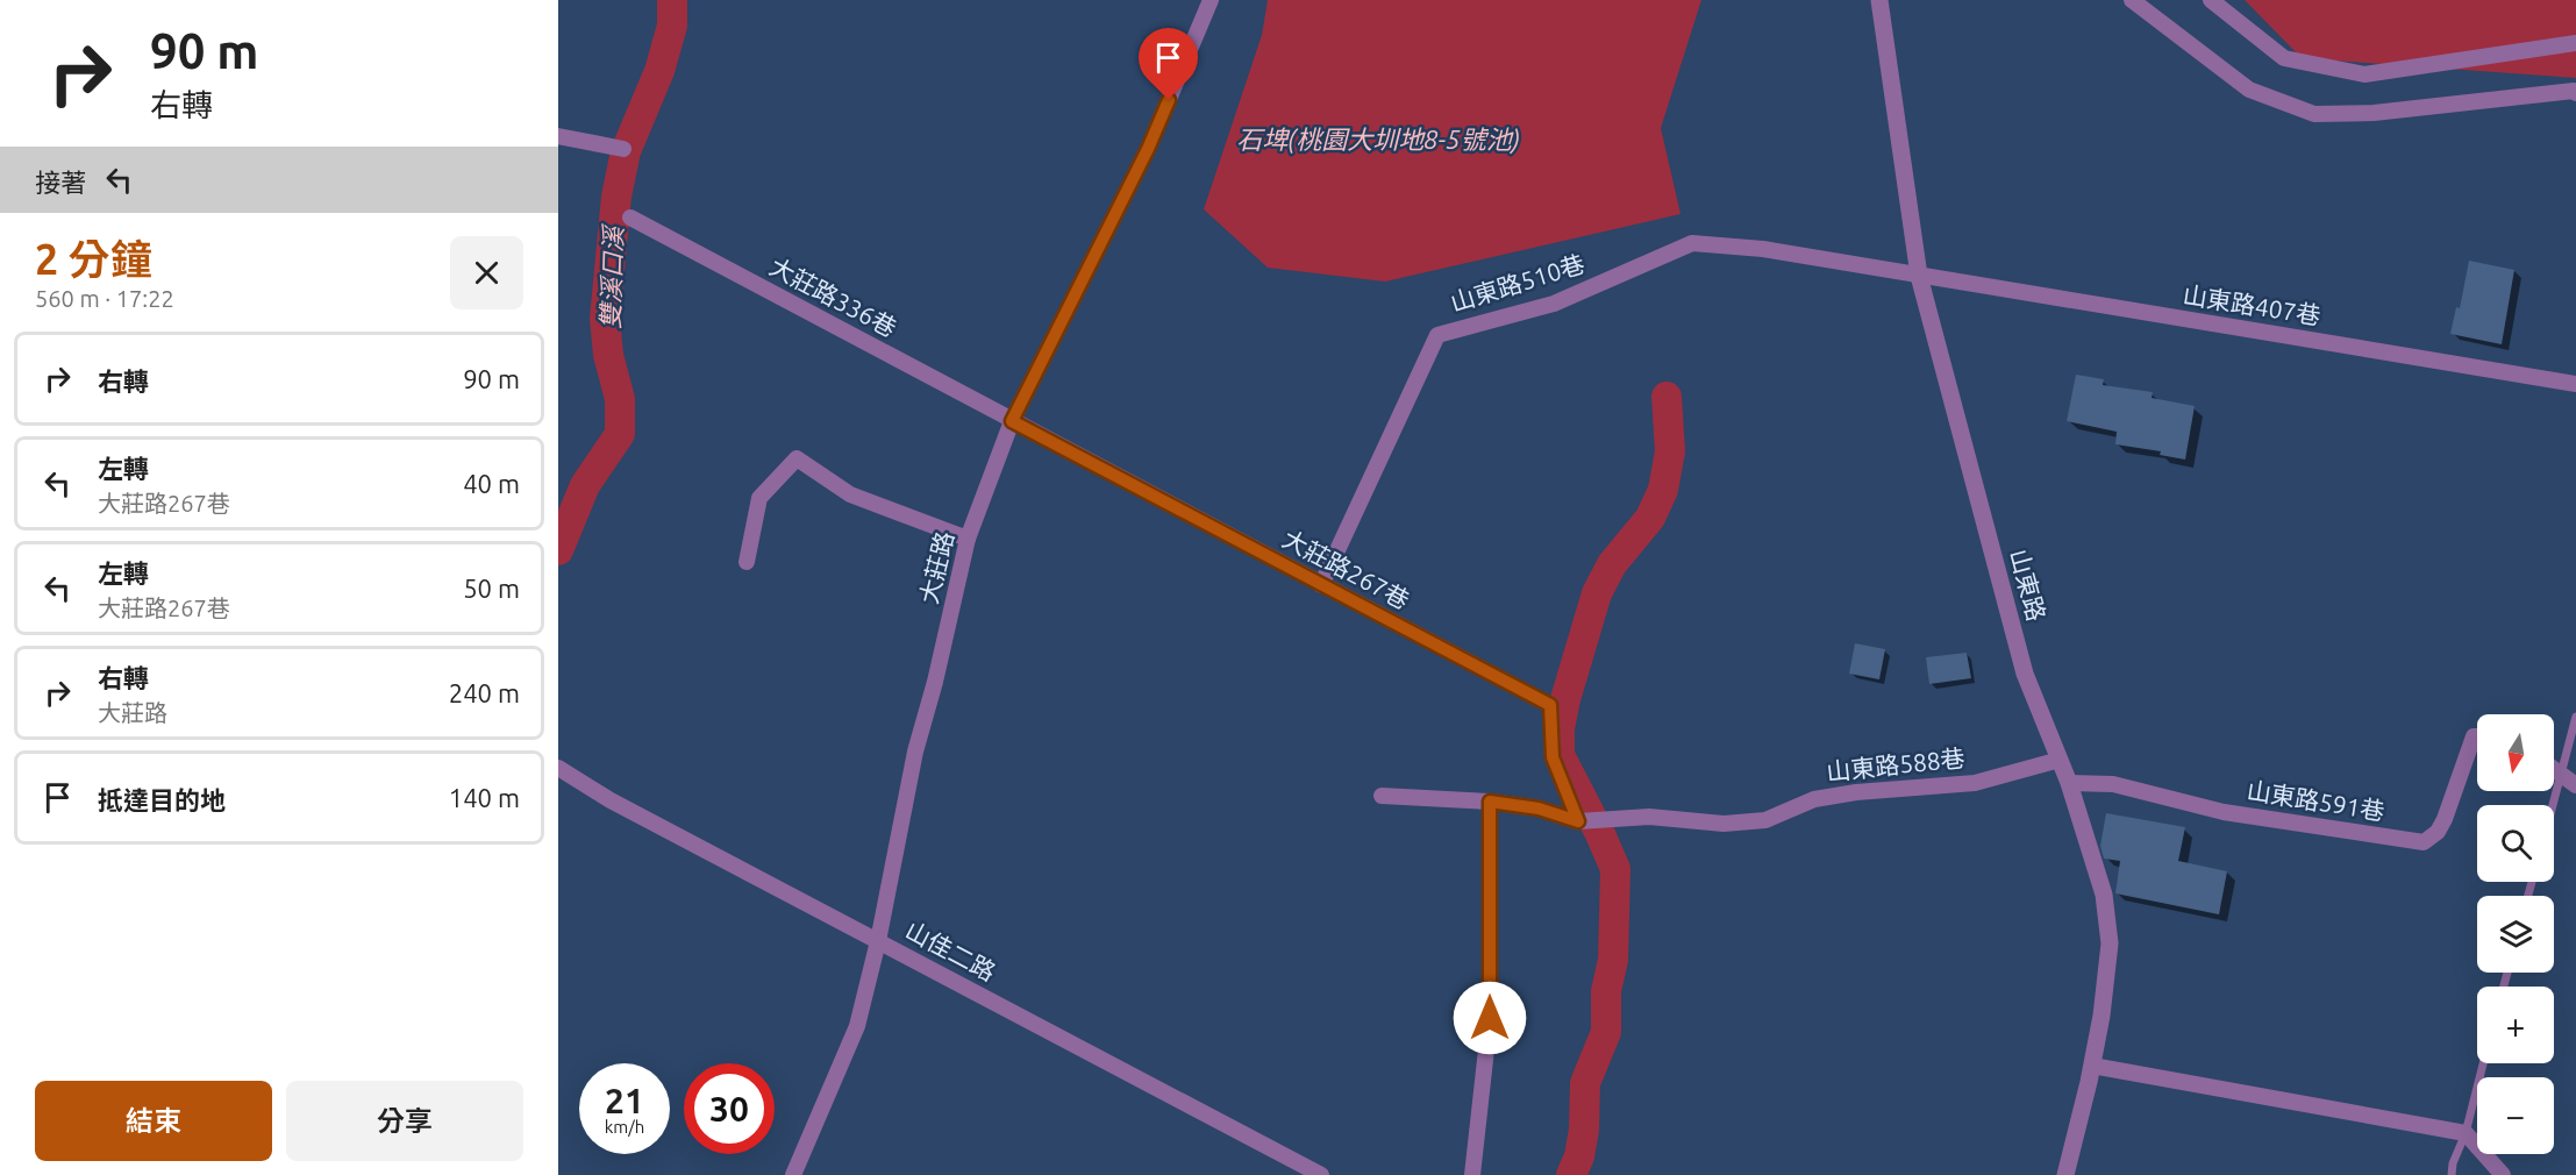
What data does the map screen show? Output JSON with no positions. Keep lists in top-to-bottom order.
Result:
{
  "streets": {
    "street": [
      "山東路510巷",
      "大莊路336巷",
      "山東路407巷",
      "大莊路",
      "大莊路267巷",
      "山東路",
      "山東路588巷",
      "山東路591巷",
      "山佳二路"
    ]
  },
  "crossings": [
    ["山東路510巷", "山東路407巷"],
    ["山東路510巷", "大莊路267巷"],
    ["山東路510巷", "山東路"],
    ["大莊路336巷", "大莊路"],
    ["大莊路336巷", "大莊路267巷"],
    ["山東路407巷", "山東路"],
    ["大莊路", "大莊路267巷"],
    ["大莊路", "山佳二路"],
    ["大莊路267巷", "山東路588巷"],
    ["山東路", "山東路588巷"],
    ["山東路", "山東路591巷"]
  ],
  "water": ["石埤(桃園大圳地8-5號池)", "雙溪口溪"],
  "north": "bottom",
  "page": {
    "turn": ["90 m", "右轉"],
    "then": "接著",
    "heading": ["2 分鐘", "560 m · 17:22"],
    "list": [
      {
        "name": "右轉",
        "value": "90 m"
      },
      {
        "name": "左轉",
        "note": "大莊路267巷",
        "value": "40 m"
      },
      {
        "name": "左轉",
        "note": "大莊路267巷",
        "value": "50 m"
      },
      {
        "name": "右轉",
        "note": "大莊路",
        "value": "240 m"
      },
      {
        "name": "抵達目的地",
        "value": "140 m"
      }
    ],
    "map_buttons": ["+", "−"],
    "speed": "21 km/h",
    "limit": "30",
    "buttons": ["結束", "分享"]
  }
}
